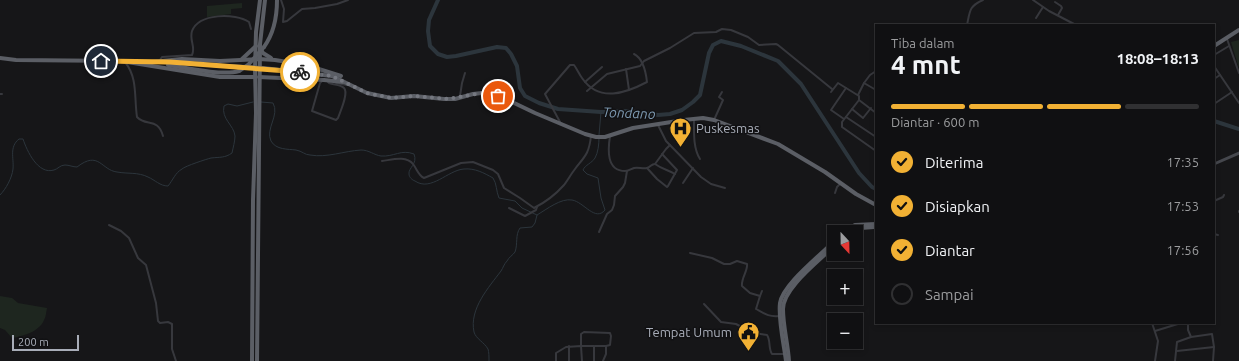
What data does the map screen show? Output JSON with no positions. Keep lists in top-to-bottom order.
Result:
{
  "water": ["Tondano"],
  "places": {
    "hospital": ["Puskesmas"],
    "public building": ["Tempat Umum"]
  },
  "scale_bar": "200 m",
  "north": "bottom",
  "page": {
    "heading": ["4 mnt", "Tiba dalam", "18:08–18:13"],
    "bar": "Diantar · 600 m",
    "list": [
      ["Diterima", "17:35"],
      ["Disiapkan", "17:53"],
      ["Diantar", "17:56"],
      "Sampai"
    ],
    "map_buttons": ["+", "−"],
    "scale": "200 m"
  }
}
